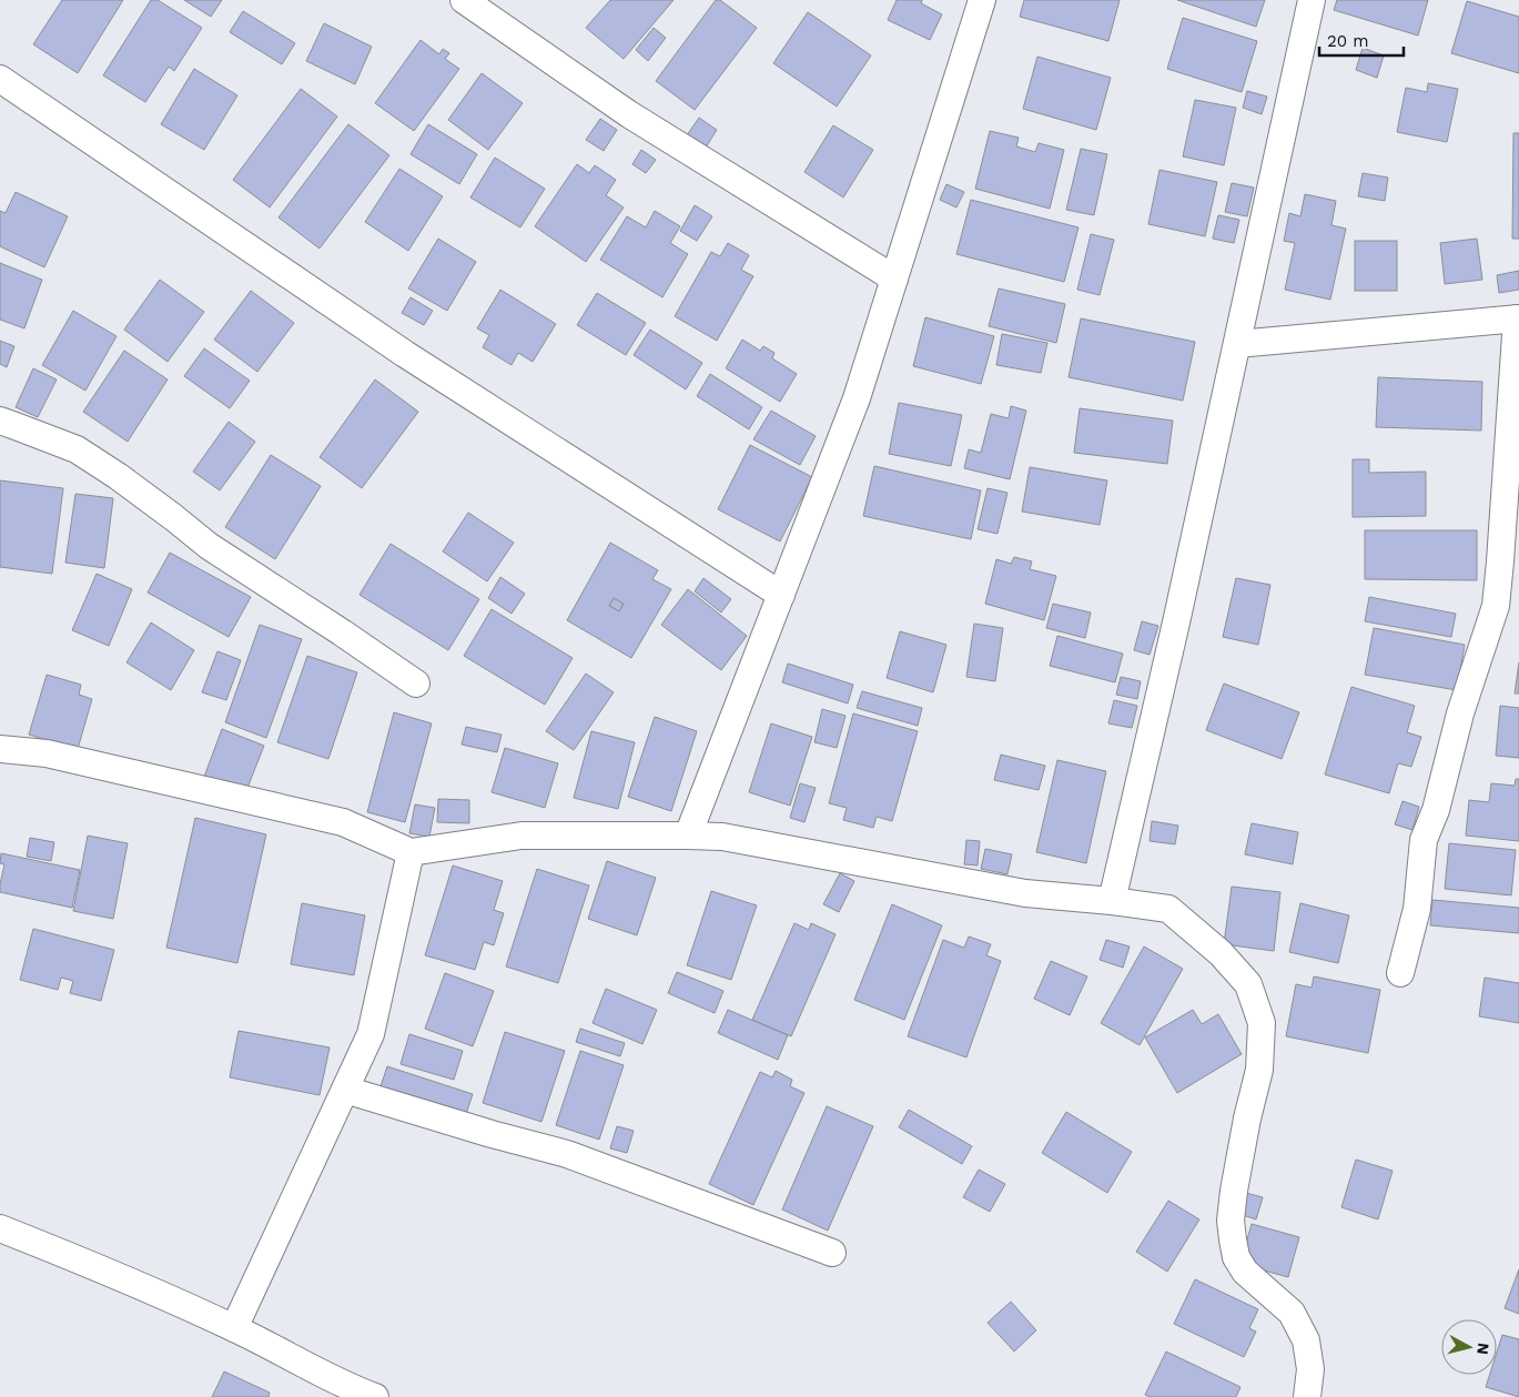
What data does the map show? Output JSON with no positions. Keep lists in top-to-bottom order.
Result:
{
  "scale_bar": "20 m",
  "north": "right"
}
